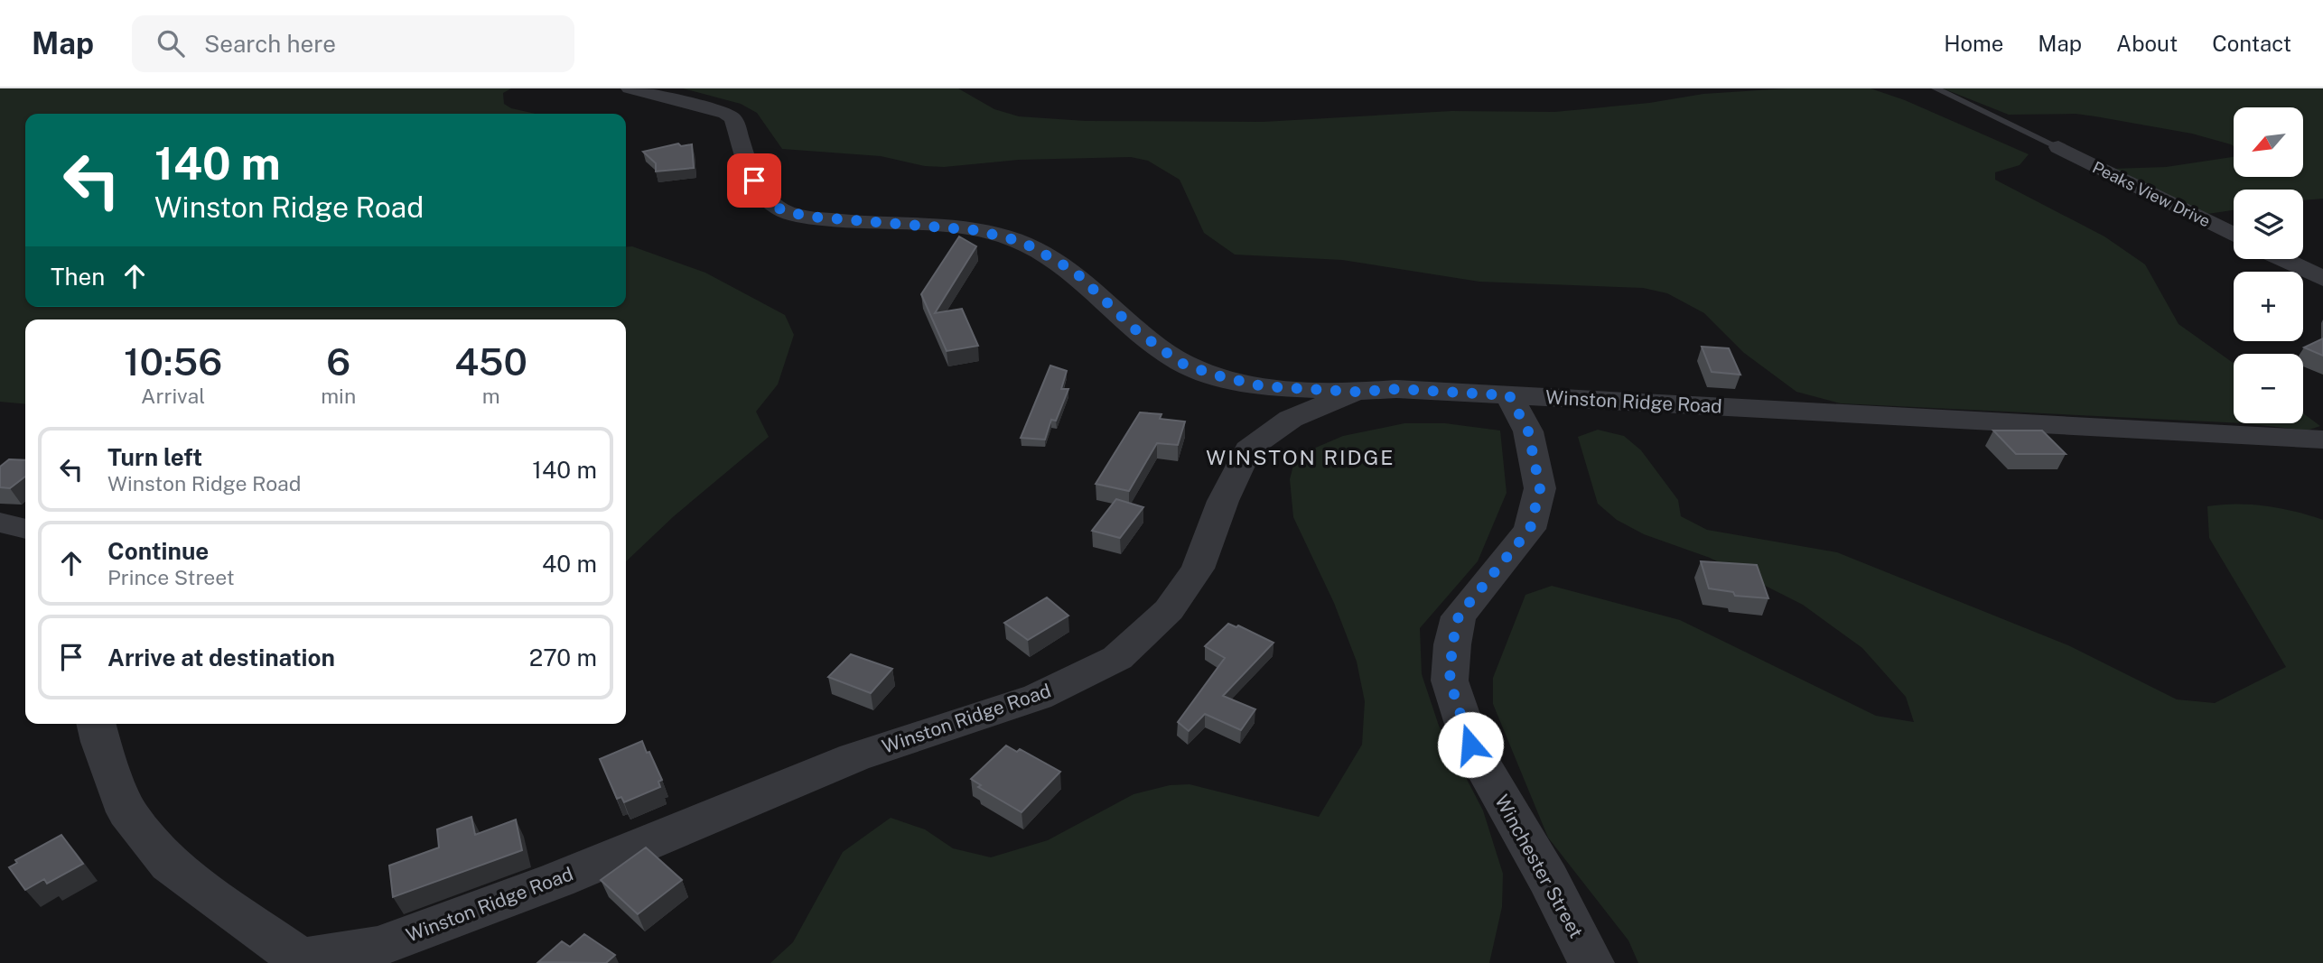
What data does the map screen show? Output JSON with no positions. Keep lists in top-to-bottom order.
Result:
{
  "streets": {
    "street": ["Peaks View Drive", "Winston Ridge Road", "Winchester Street"]
  },
  "crossings": [
    ["Winston Ridge Road", "Winchester Street"]
  ],
  "districts": ["WINSTON RIDGE"],
  "north": "bottom left",
  "page": {
    "header": "Map",
    "search": "Search here",
    "nav": [
      "Home",
      "Map",
      "About",
      "Contact"
    ],
    "map_buttons": ["+", "−"],
    "turn": ["140 m", "Winston Ridge Road"],
    "then": "Then",
    "eta": [
      "10:56",
      "Arrival",
      "6",
      "min",
      "450",
      "m"
    ],
    "list": [
      {
        "name": "Turn left",
        "note": "Winston Ridge Road",
        "value": "140 m"
      },
      {
        "name": "Continue",
        "note": "Prince Street",
        "value": "40 m"
      },
      {
        "name": "Arrive at destination",
        "value": "270 m"
      }
    ]
  }
}
